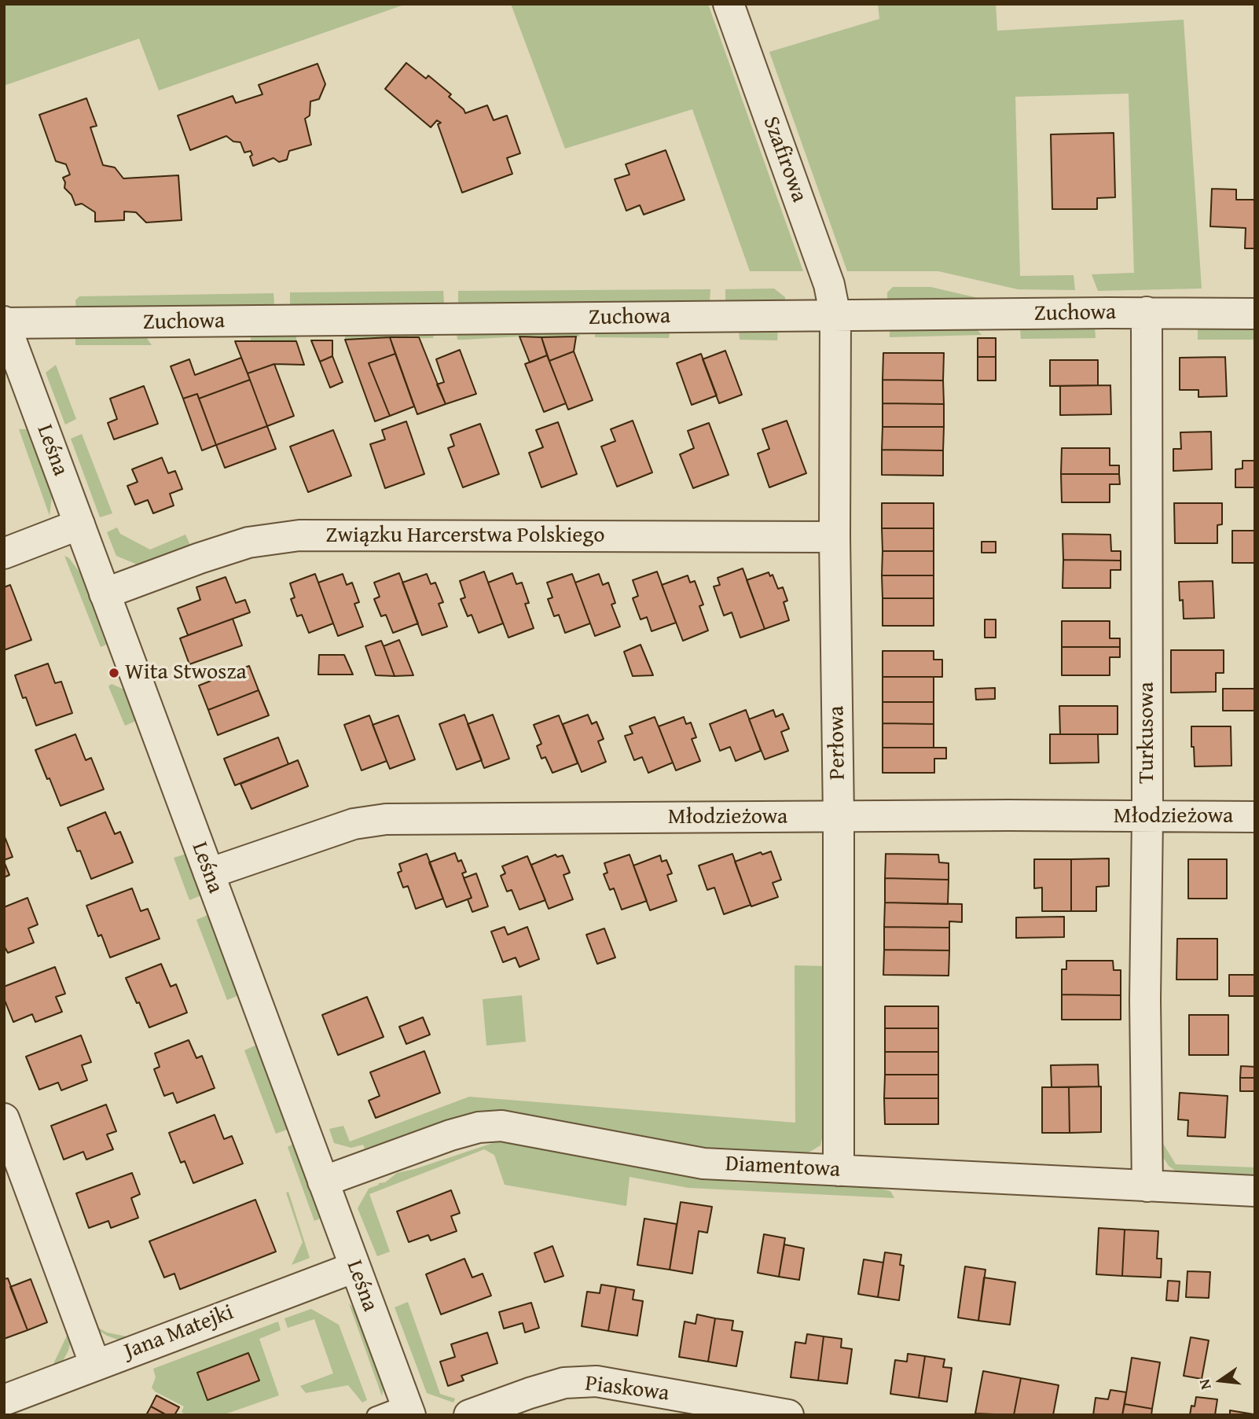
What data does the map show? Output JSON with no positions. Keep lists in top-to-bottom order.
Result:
{
  "streets": {
    "street": [
      "Szafirowa",
      "Zuchowa",
      "Leśna",
      "Związku Harcerstwa Polskiego",
      "Turkusowa",
      "Perłowa",
      "Młodzieżowa",
      "Diamentowa",
      "Jana Matejki",
      "Piaskowa"
    ]
  },
  "crossings": [
    ["Szafirowa", "Zuchowa"],
    ["Szafirowa", "Perłowa"],
    ["Zuchowa", "Leśna"],
    ["Zuchowa", "Turkusowa"],
    ["Zuchowa", "Perłowa"],
    ["Leśna", "Związku Harcerstwa Polskiego"],
    ["Leśna", "Młodzieżowa"],
    ["Leśna", "Diamentowa"],
    ["Leśna", "Jana Matejki"],
    ["Związku Harcerstwa Polskiego", "Perłowa"],
    ["Turkusowa", "Młodzieżowa"],
    ["Turkusowa", "Diamentowa"],
    ["Perłowa", "Młodzieżowa"],
    ["Perłowa", "Diamentowa"]
  ],
  "places": ["Wita Stwosza"],
  "north": "left"
}
